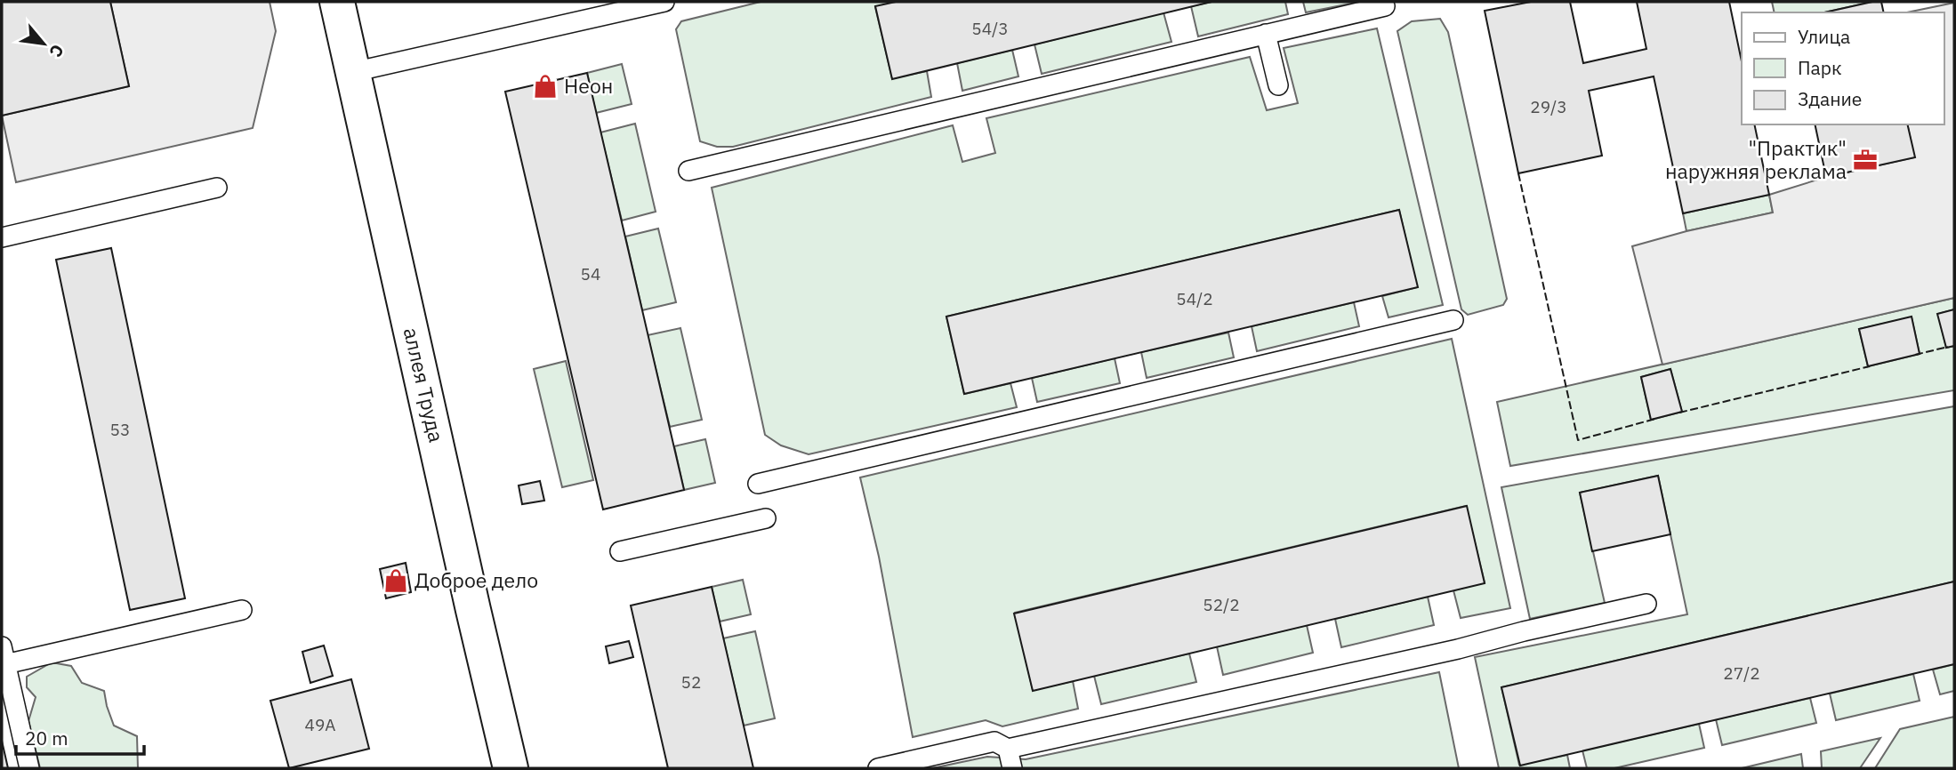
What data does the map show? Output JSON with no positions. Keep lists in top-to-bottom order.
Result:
{
  "streets": {
    "street": ["аллея Труда"]
  },
  "places": {
    "shop": ["Неон", "Доброе дело"],
    "office": ["\"Практик\" наружняя реклама"]
  },
  "house_numbers": [
    "54/3",
    "29/3",
    "54",
    "54/2",
    "53",
    "52/2",
    "27/2",
    "52",
    "49А"
  ],
  "legend": ["Улица", "Парк", "Здание"],
  "scale_bar": "20 m",
  "north": "bottom right"
}
